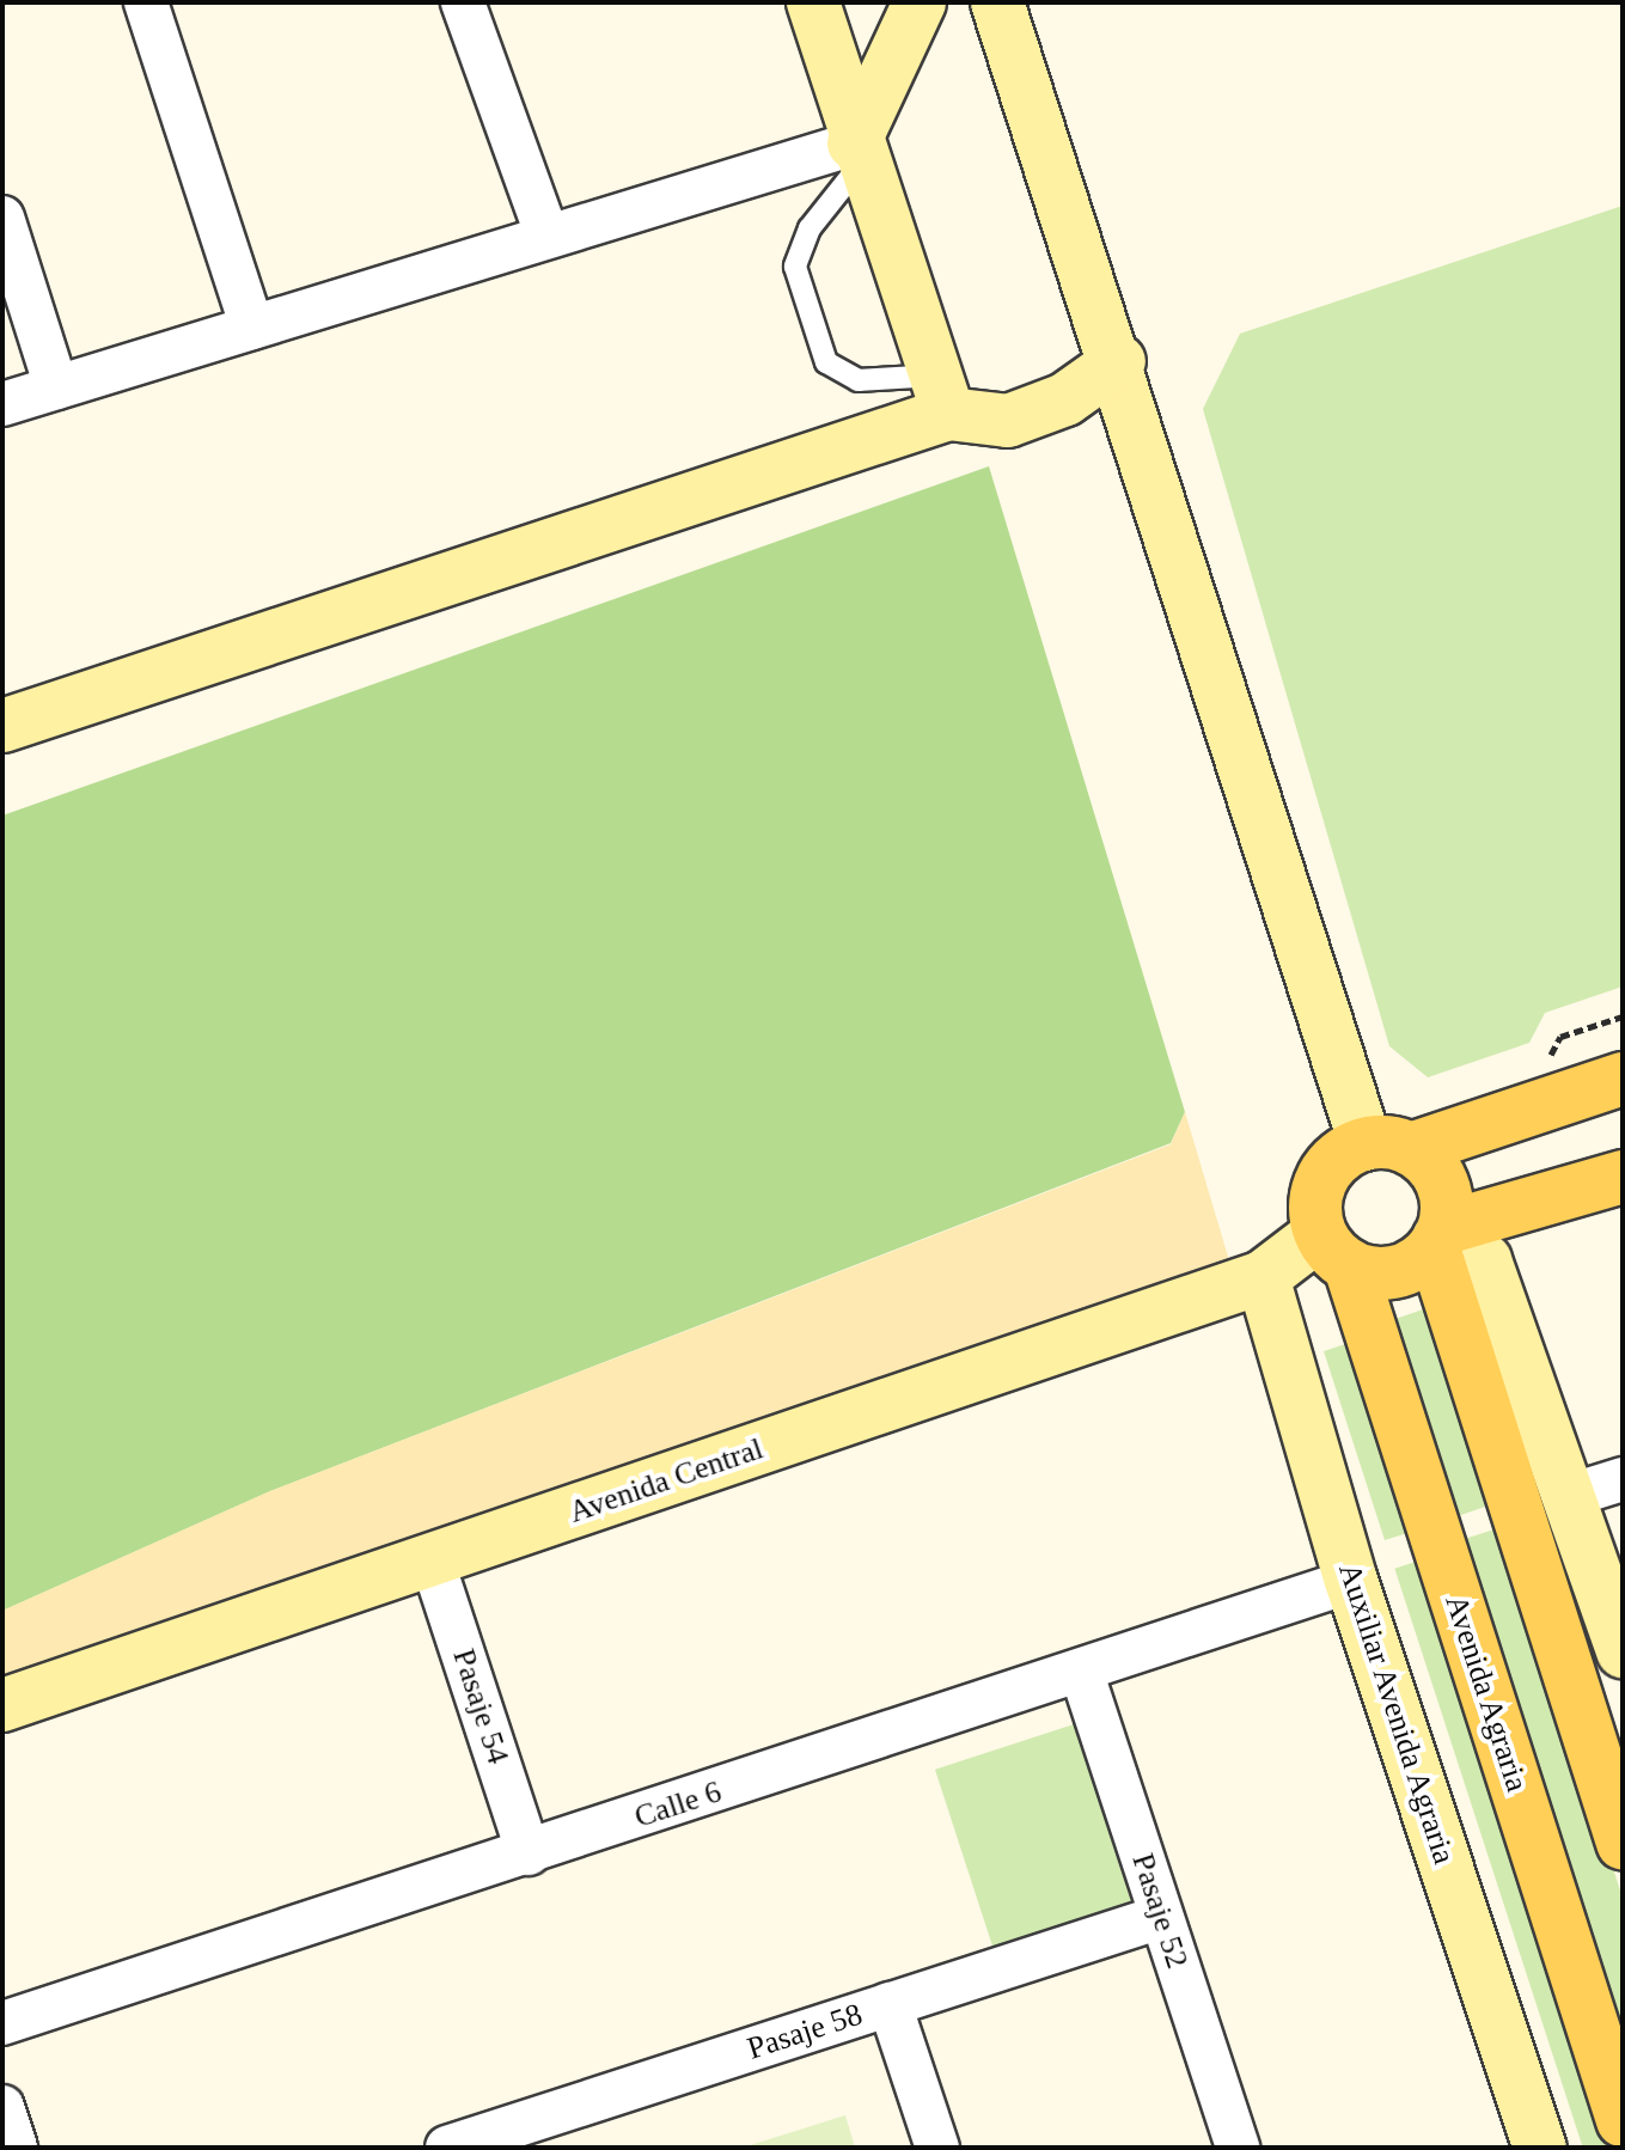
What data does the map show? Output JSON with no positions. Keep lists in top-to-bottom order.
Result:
{
  "streets": {
    "main road": ["Avenida Central", "Avenida Agraria", "Auxiliar Avenida Agraria"],
    "street": [
      "Pasaje 54",
      "Calle 6",
      "Pasaje 52",
      "Pasaje 58"
    ]
  },
  "crossings": [
    ["Avenida Central", "Avenida Agraria"],
    ["Avenida Central", "Pasaje 54"],
    ["Avenida Central", "Auxiliar Avenida Agraria"],
    ["Pasaje 54", "Calle 6"],
    ["Auxiliar Avenida Agraria", "Calle 6"],
    ["Calle 6", "Pasaje 52"],
    ["Pasaje 52", "Pasaje 58"]
  ]
}
